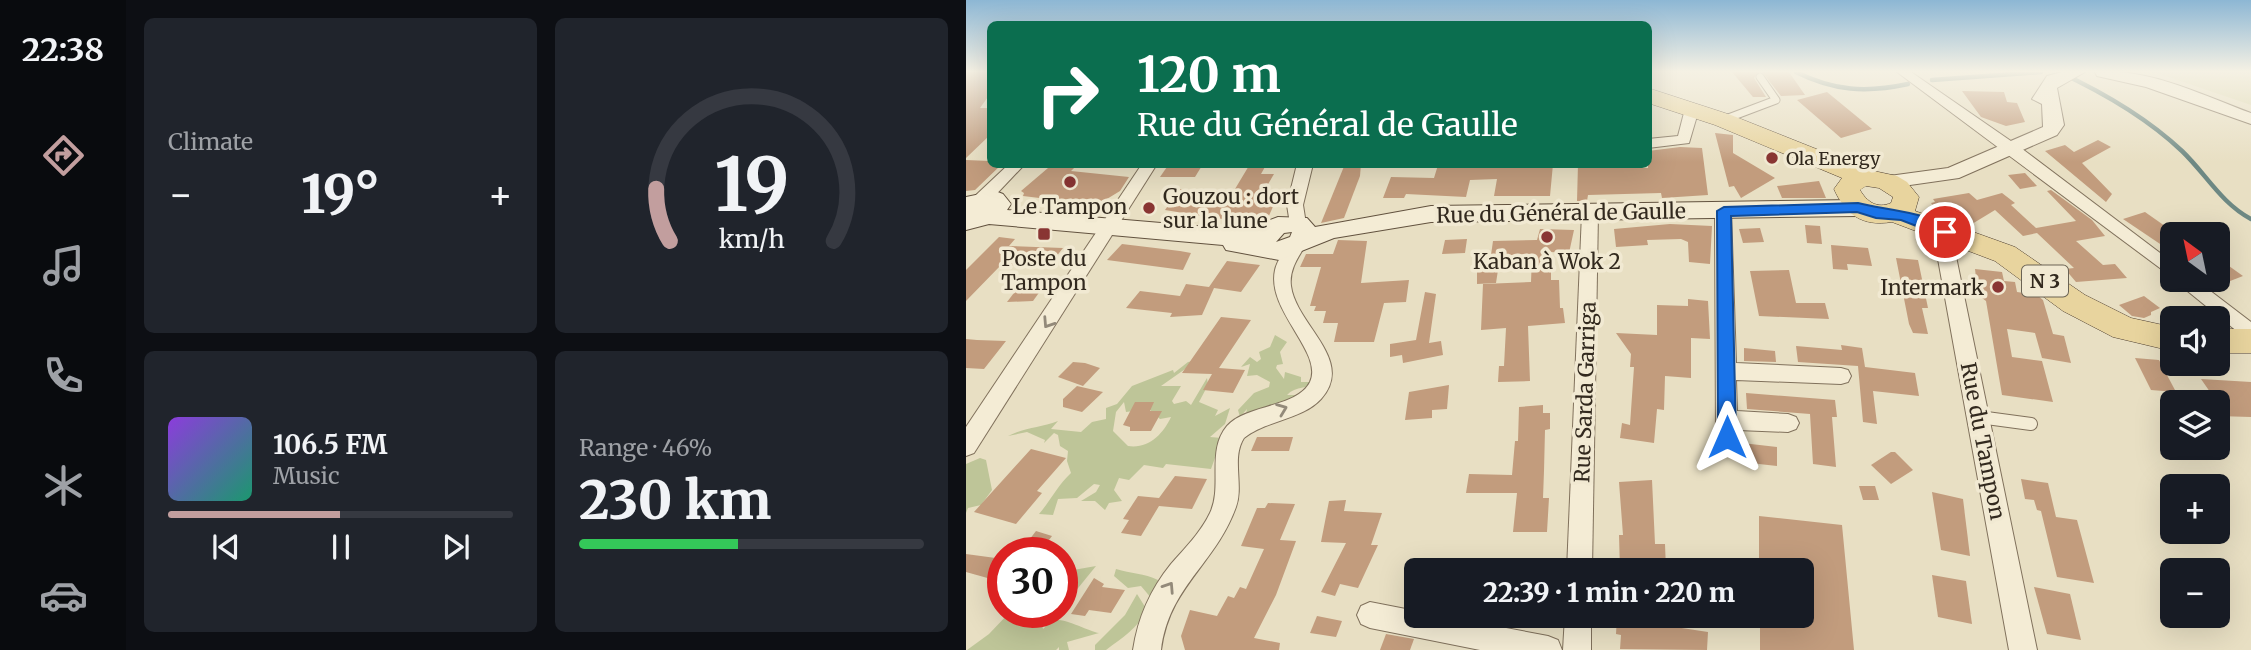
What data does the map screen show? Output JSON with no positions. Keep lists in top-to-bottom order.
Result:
{
  "streets": {
    "main road": ["Rue du Général de Gaulle", "N 3"],
    "street": ["Rue Sarda Garriga", "Rue du Tampon"]
  },
  "crossings": [
    ["Rue du Général de Gaulle", "N 3"],
    ["Rue du Général de Gaulle", "Rue Sarda Garriga"],
    ["N 3", "Rue du Tampon"]
  ],
  "places": {
    "other": [
      "Ola Energy",
      "Le Tampon",
      "Gouzou : dort sur la lune",
      "Kaban à Wok 2",
      "Intermark"
    ],
    "transit": ["Poste du Tampon"]
  },
  "north": "top left",
  "page": {
    "tabs": "22:38",
    "tile": [
      "Climate",
      ["Range · 46%", "230 km"]
    ],
    "turn": ["120 m", "Rue du Général de Gaulle"],
    "heat": ["−", "19°", "+"],
    "map_buttons": ["+", "−"],
    "song": ["106.5 FM", "Music"],
    "limit": "30",
    "trip": "22:39 · 1 min · 220 m",
    "gauge": ["19", "km/h"]
  }
}
